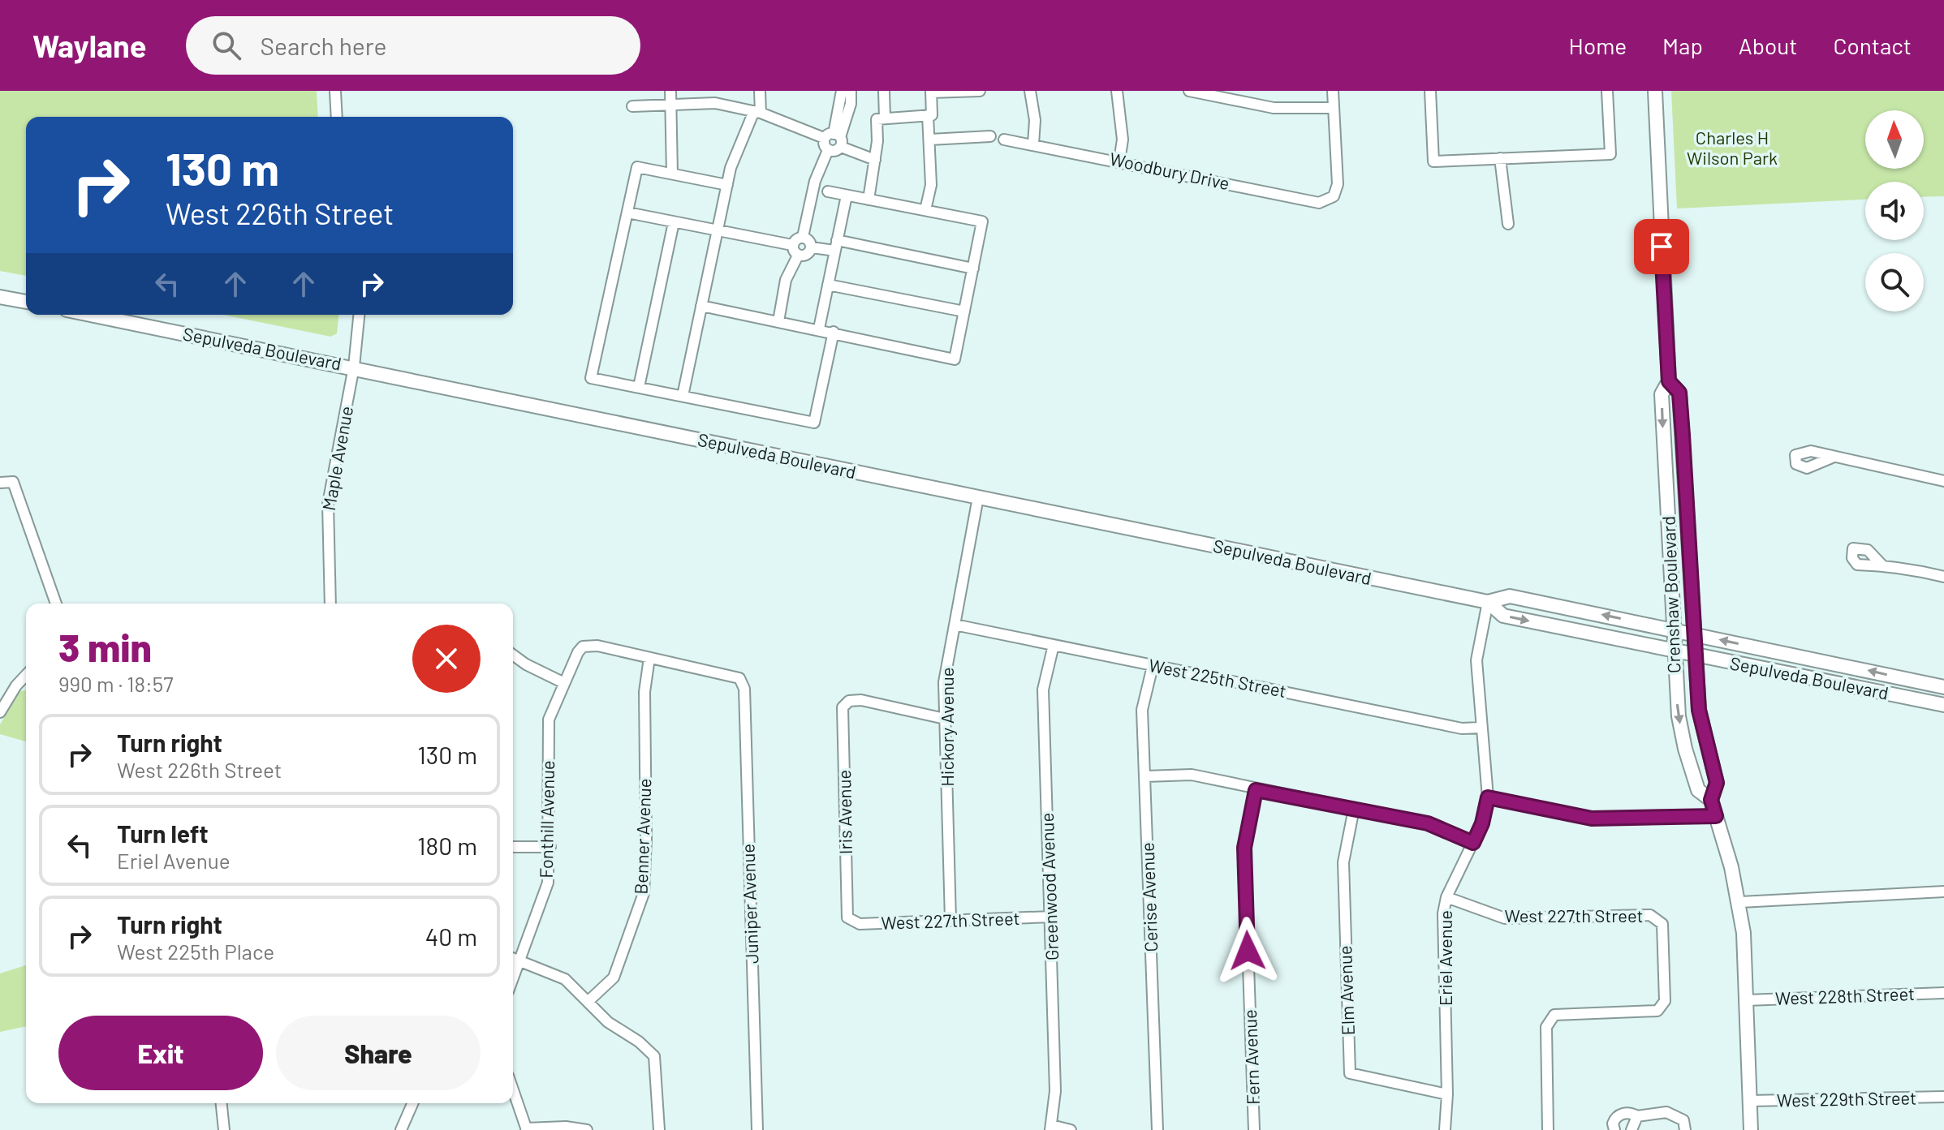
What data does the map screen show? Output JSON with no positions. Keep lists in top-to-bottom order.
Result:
{
  "streets": {
    "main road": ["Sepulveda Boulevard", "Crenshaw Boulevard"],
    "street": [
      "Woodbury Drive",
      "Maple Avenue",
      "West 225th Street",
      "Hickory Avenue",
      "Iris Avenue",
      "Fonthill Avenue",
      "Benner Avenue",
      "Greenwood Avenue",
      "Cerise Avenue",
      "Juniper Avenue",
      "West 227th Street",
      "Eriel Avenue",
      "Elm Avenue",
      "West 228th Street",
      "Fern Avenue",
      "West 229th Street"
    ]
  },
  "crossings": [
    ["Sepulveda Boulevard", "Maple Avenue"],
    ["Sepulveda Boulevard", "Crenshaw Boulevard"],
    ["Sepulveda Boulevard", "Hickory Avenue"],
    ["Sepulveda Boulevard", "Eriel Avenue"],
    ["Crenshaw Boulevard", "West 228th Street"],
    ["Crenshaw Boulevard", "West 229th Street"],
    ["West 225th Street", "Hickory Avenue"],
    ["West 225th Street", "Greenwood Avenue"],
    ["West 225th Street", "Cerise Avenue"],
    ["West 225th Street", "Eriel Avenue"],
    ["Hickory Avenue", "Iris Avenue"],
    ["Hickory Avenue", "West 227th Street"],
    ["Iris Avenue", "West 227th Street"],
    ["Fonthill Avenue", "Benner Avenue"],
    ["Fonthill Avenue", "Juniper Avenue"],
    ["Benner Avenue", "Juniper Avenue"],
    ["Greenwood Avenue", "West 227th Street"],
    ["West 227th Street", "Eriel Avenue"],
    ["Eriel Avenue", "Elm Avenue"]
  ],
  "parks": ["Charles H Wilson Park"],
  "north": "top",
  "page": {
    "header": "Waylane",
    "search": "Search here",
    "nav": [
      "Home",
      "Map",
      "About",
      "Contact"
    ],
    "turn": ["130 m", "West 226th Street"],
    "heading": ["3 min", "990 m · 18:57"],
    "list": [
      {
        "name": "Turn right",
        "note": "West 226th Street",
        "value": "130 m"
      },
      {
        "name": "Turn left",
        "note": "Eriel Avenue",
        "value": "180 m"
      },
      {
        "name": "Turn right",
        "note": "West 225th Place",
        "value": "40 m"
      }
    ],
    "buttons": ["Exit", "Share"]
  }
}
